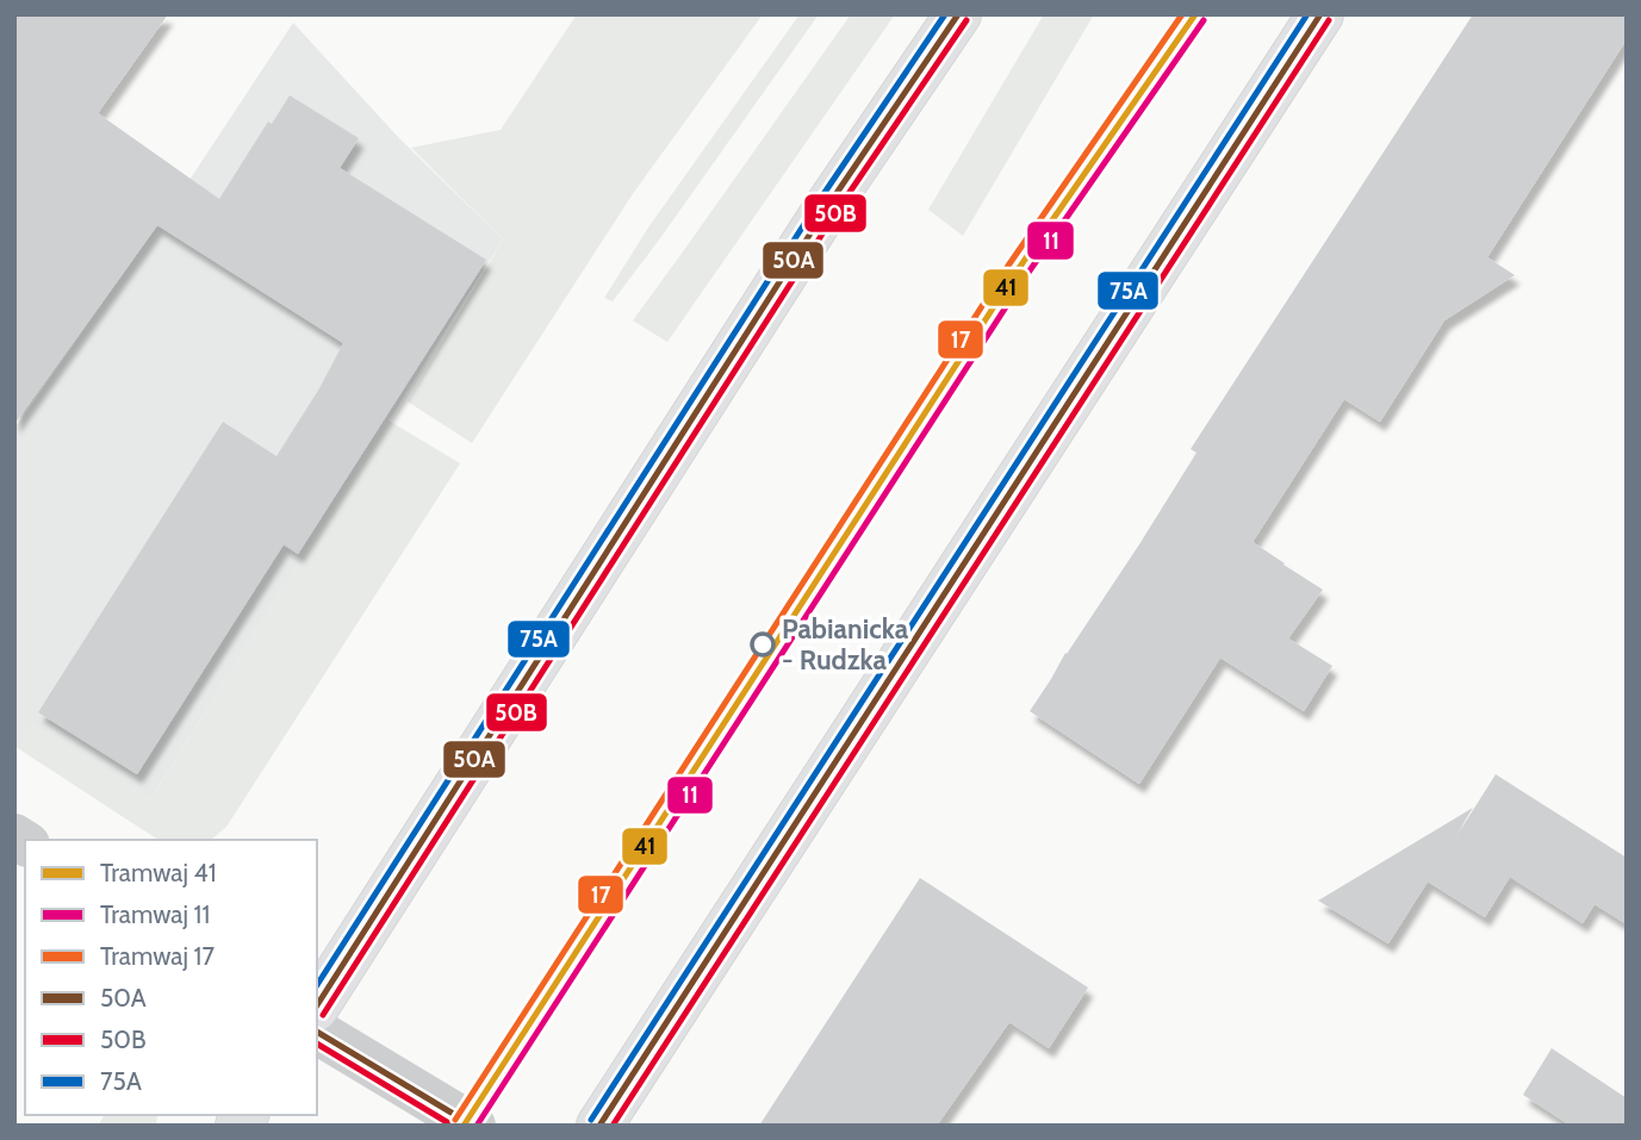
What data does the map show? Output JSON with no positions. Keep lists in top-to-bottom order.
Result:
{
  "places": ["Pabianicka - Rudzka"],
  "lines": [
    "tram line 41",
    "tram line 17",
    "transit line 50A",
    "transit line 75A",
    "tram line 11",
    "transit line 50B"
  ],
  "legend": [
    "Tramwaj 41",
    "Tramwaj 11",
    "Tramwaj 17",
    "50A",
    "50B",
    "75A"
  ]
}
